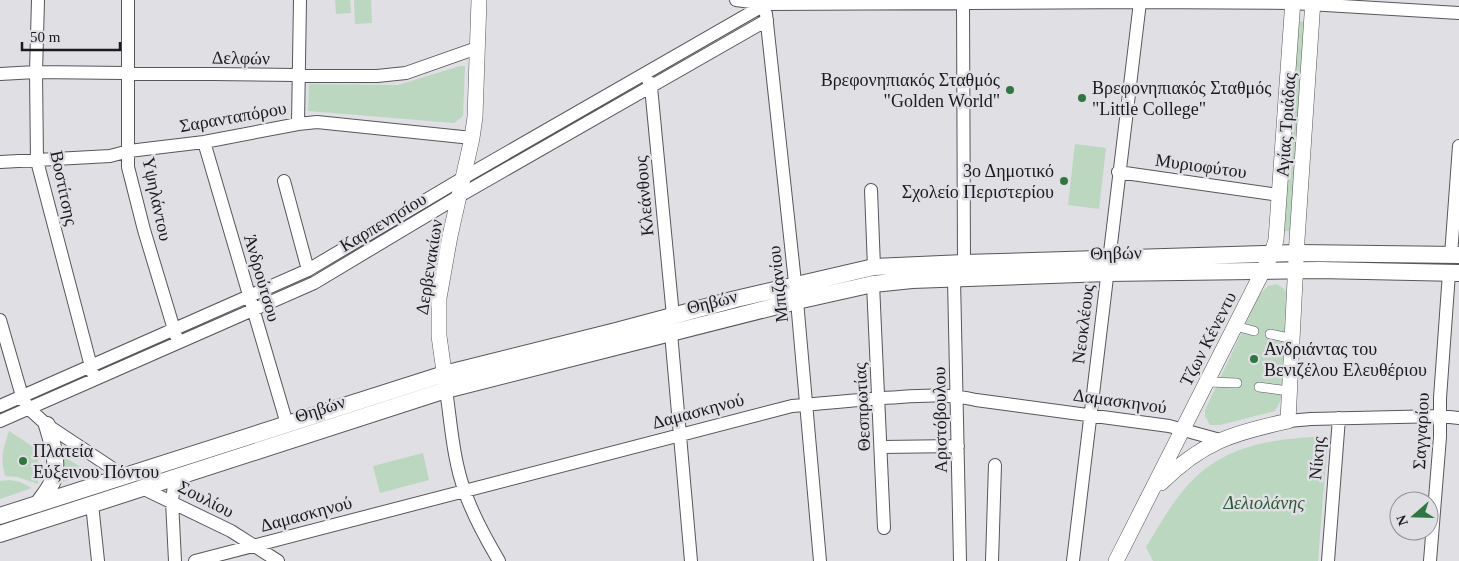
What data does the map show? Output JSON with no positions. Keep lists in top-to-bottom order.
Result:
{
  "streets": {
    "main road": ["Θηβών"],
    "street": [
      "Δελφών",
      "Σαρανταπόρου",
      "Αγίας Τριάδας",
      "Μυριοφύτου",
      "Βοστίτσης",
      "Κλεάνθους",
      "Υψηλάντου",
      "Καρπενησίου",
      "Δερβενακίων",
      "Άνδρούτσου",
      "Μπιζανίου",
      "Νεοκλέους",
      "Τζων Κένεντυ",
      "Δαμασκηνού",
      "Θεσπρωτίας",
      "Αριστόβουλου",
      "Σαγγαρίου",
      "Νίκης",
      "Σουλίου"
    ]
  },
  "crossings": [
    ["Δελφών", "Βοστίτσης"],
    ["Δελφών", "Υψηλάντου"],
    ["Δελφών", "Δερβενακίων"],
    ["Σαρανταπόρου", "Βοστίτσης"],
    ["Σαρανταπόρου", "Υψηλάντου"],
    ["Σαρανταπόρου", "Δερβενακίων"],
    ["Σαρανταπόρου", "Άνδρούτσου"],
    ["Αγίας Τριάδας", "Μυριοφύτου"],
    ["Αγίας Τριάδας", "Θηβών"],
    ["Αγίας Τριάδας", "Τζων Κένεντυ"],
    ["Μυριοφύτου", "Νεοκλέους"],
    ["Βοστίτσης", "Καρπενησίου"],
    ["Κλεάνθους", "Καρπενησίου"],
    ["Κλεάνθους", "Θηβών"],
    ["Υψηλάντου", "Καρπενησίου"],
    ["Καρπενησίου", "Δερβενακίων"],
    ["Καρπενησίου", "Άνδρούτσου"],
    ["Καρπενησίου", "Μπιζανίου"],
    ["Θηβών", "Δερβενακίων"],
    ["Θηβών", "Άνδρούτσου"],
    ["Θηβών", "Μπιζανίου"],
    ["Θηβών", "Νεοκλέους"],
    ["Θηβών", "Τζων Κένεντυ"],
    ["Θηβών", "Θεσπρωτίας"],
    ["Θηβών", "Αριστόβουλου"],
    ["Θηβών", "Σαγγαρίου"],
    ["Θηβών", "Σουλίου"],
    ["Δερβενακίων", "Δαμασκηνού"],
    ["Μπιζανίου", "Δαμασκηνού"],
    ["Νεοκλέους", "Δαμασκηνού"],
    ["Τζων Κένεντυ", "Δαμασκηνού"],
    ["Δαμασκηνού", "Θεσπρωτίας"],
    ["Δαμασκηνού", "Αριστόβουλου"],
    ["Δαμασκηνού", "Σουλίου"]
  ],
  "parks": ["Δελιολάνης"],
  "places": [
    "Βρεφονηπιακός Σταθμός \"Golden World\"",
    "Βρεφονηπιακός Σταθμός \"Little College\"",
    "3ο Δημοτικό Σχολείο Περιστερίου",
    "Ανδριάντας του Βενιζέλου Ελευθέριου",
    "Πλατεία Εύξεινου Πόντου"
  ],
  "scale_bar": "50 m",
  "north": "left"
}
